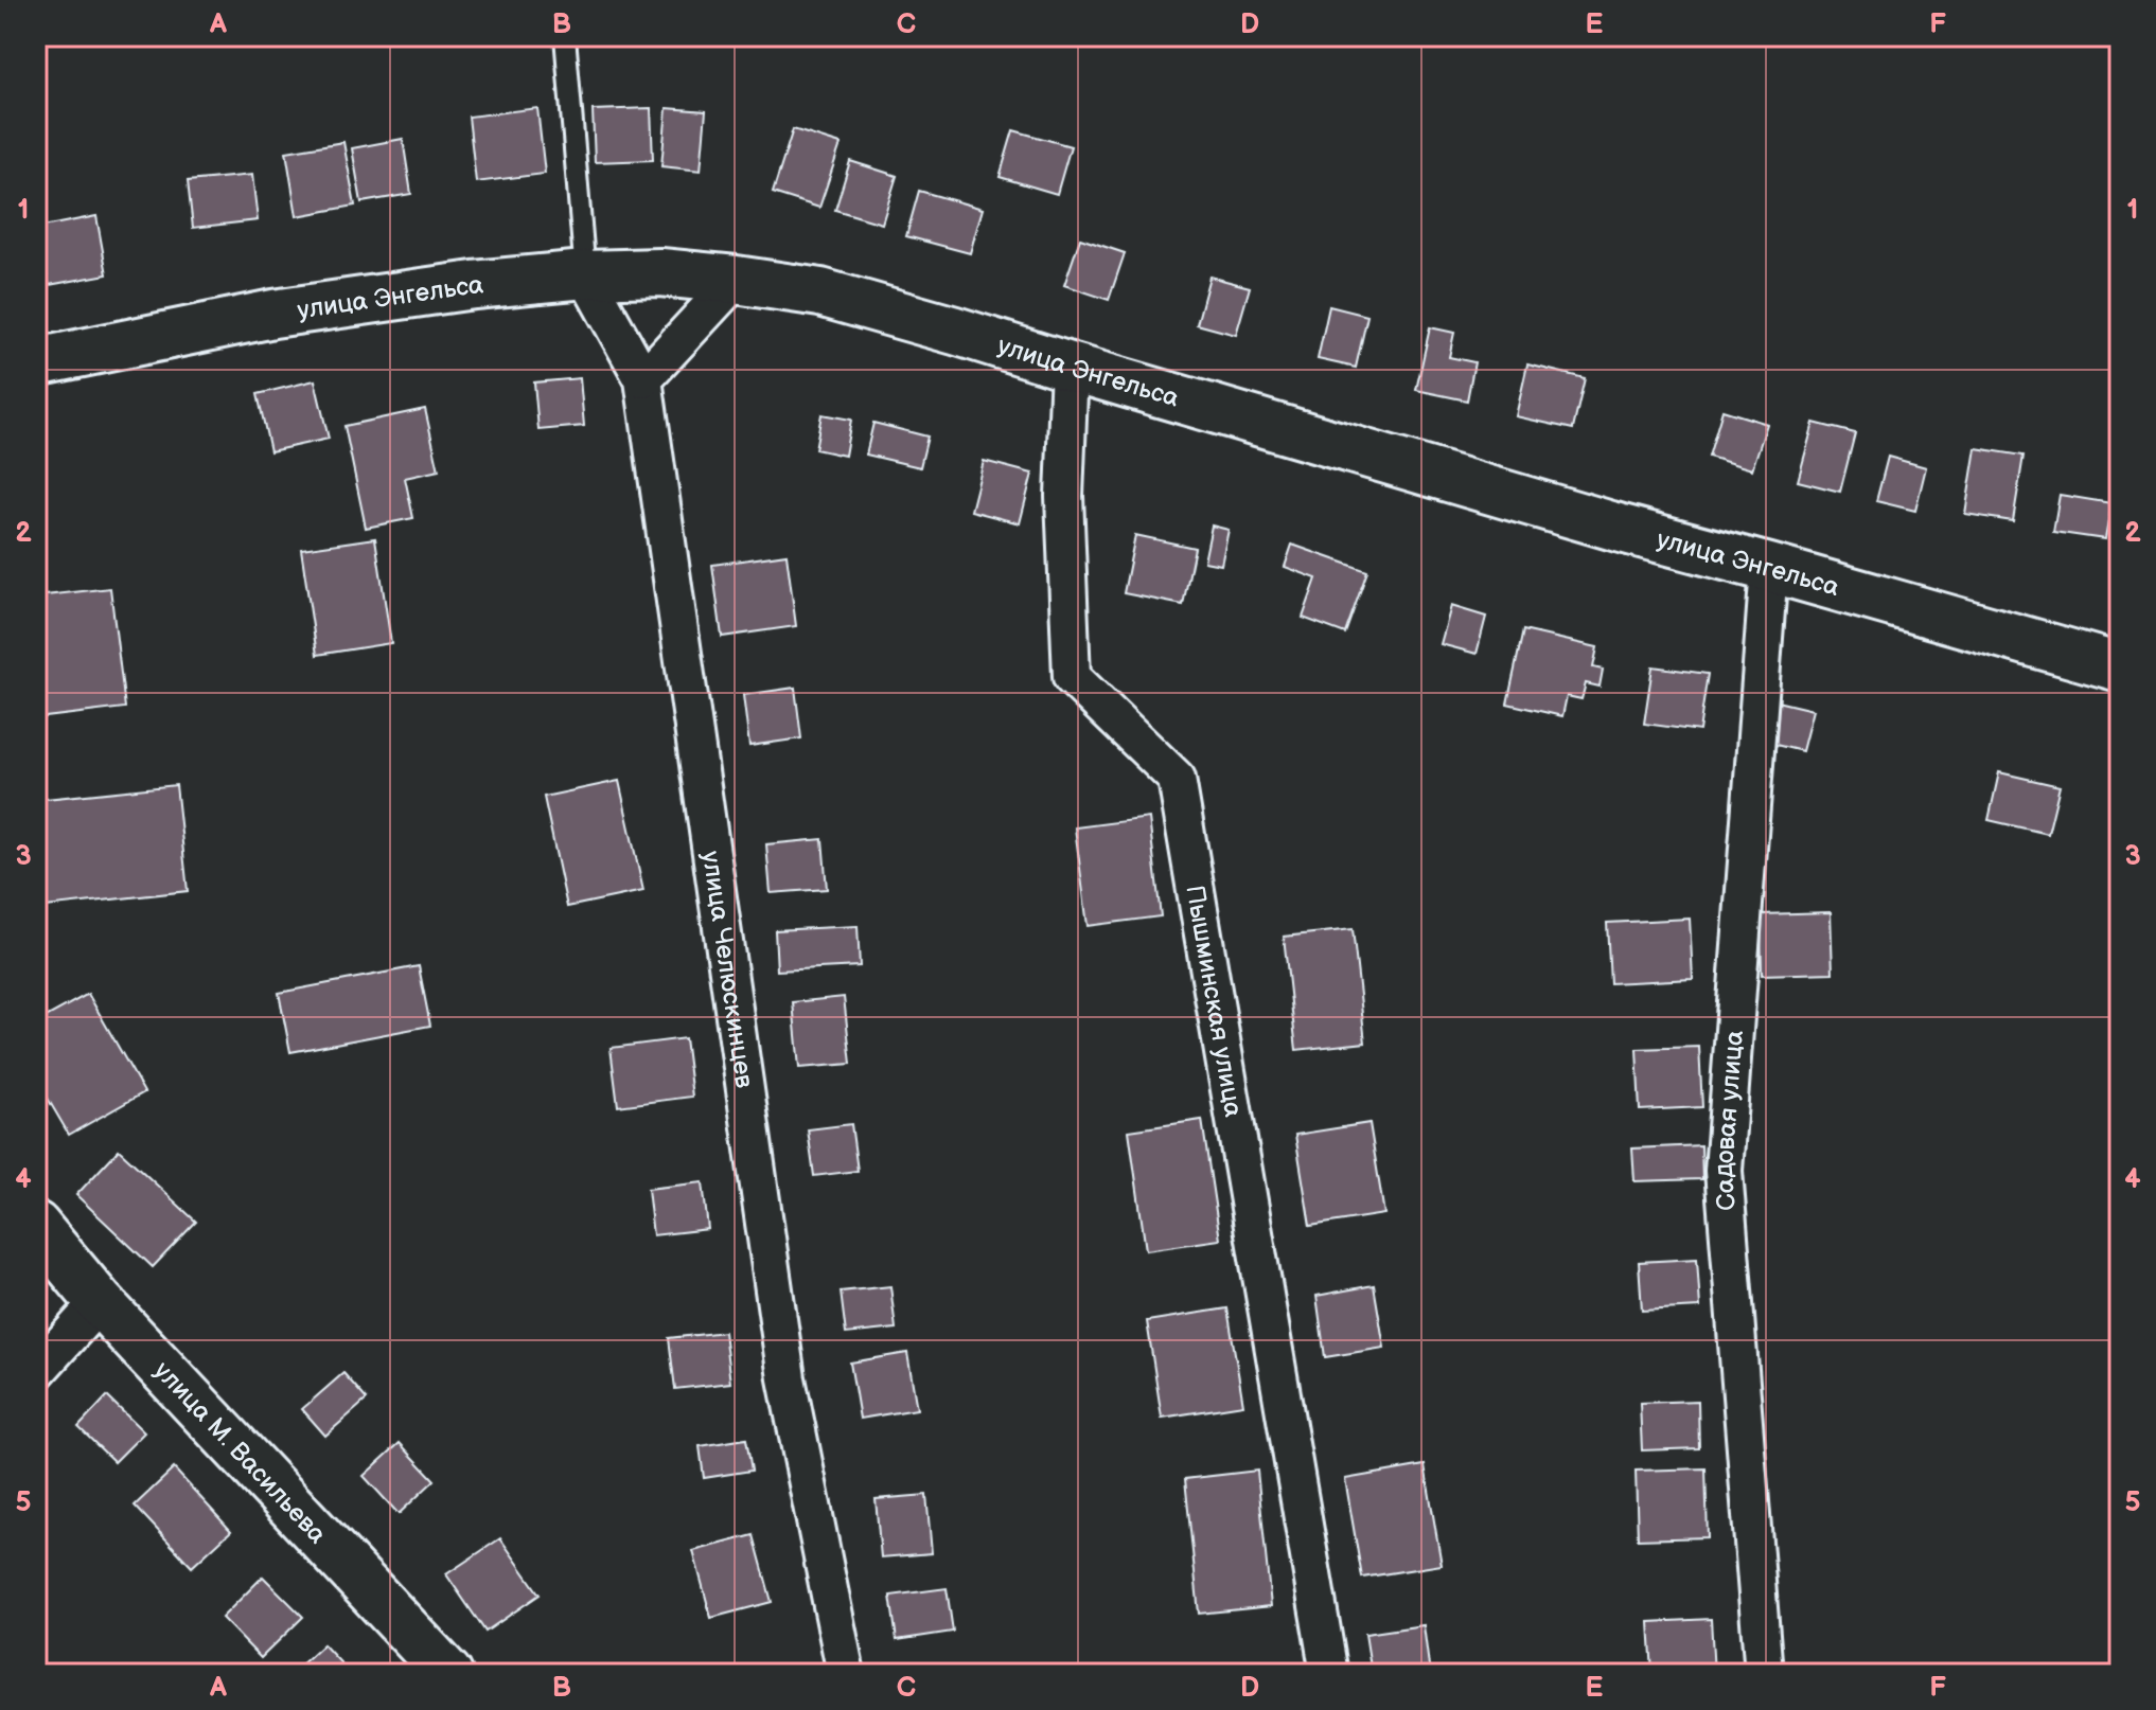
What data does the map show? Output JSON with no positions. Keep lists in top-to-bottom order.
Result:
{
  "streets": {
    "main road": ["улица Энгельса", "улица М. Васильева"],
    "street": ["улица Челюскинцев", "Пышминская улица", "Садовая улица"]
  },
  "crossings": [
    ["улица Энгельса", "улица Челюскинцев"],
    ["улица Энгельса", "Пышминская улица"],
    ["улица Энгельса", "Садовая улица"]
  ],
  "grid": {
    "columns": [
      "A",
      "B",
      "C",
      "D",
      "E",
      "F"
    ],
    "rows": [
      "1",
      "2",
      "3",
      "4",
      "5"
    ]
  }
}
